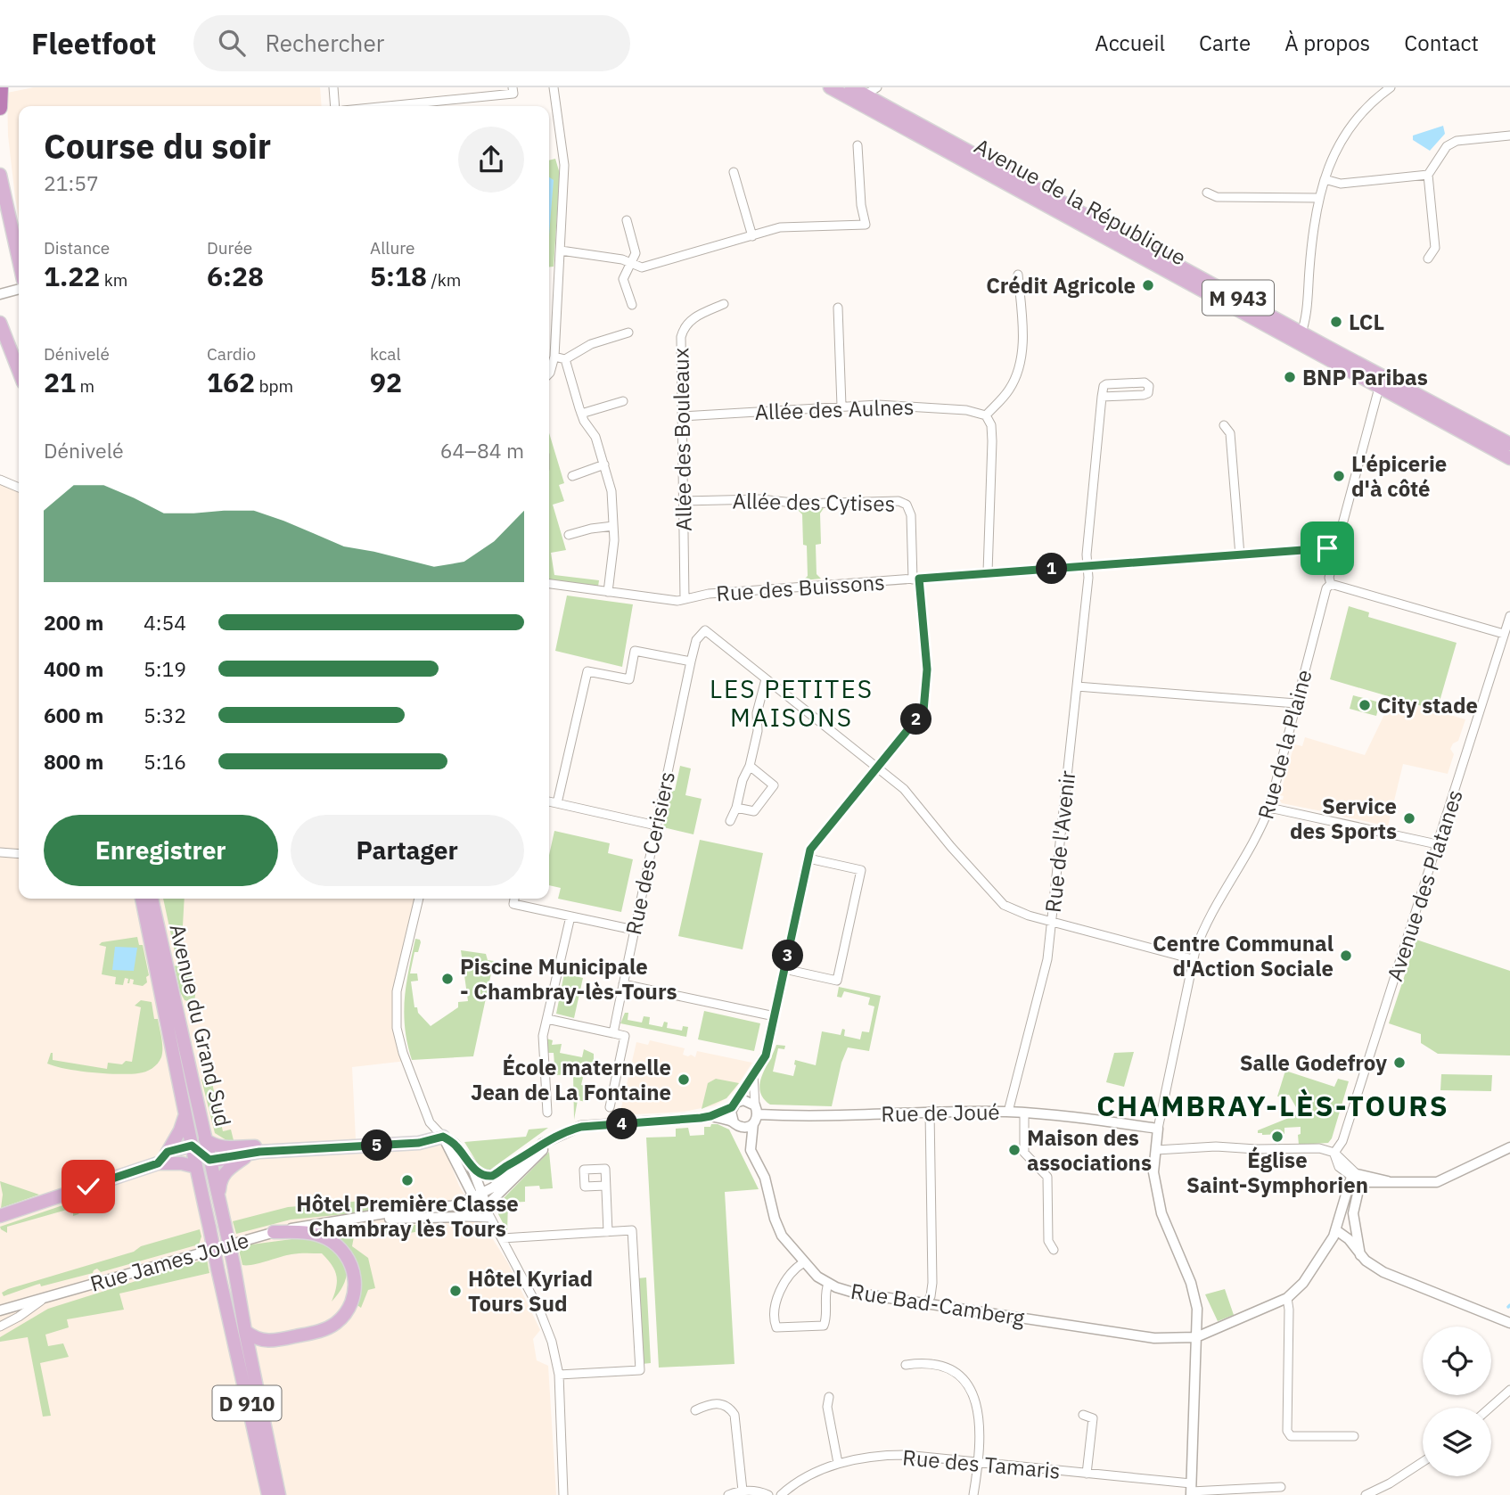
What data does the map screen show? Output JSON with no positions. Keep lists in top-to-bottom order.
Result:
{
  "streets": {
    "main road": [
      "Avenue de la République",
      "M 943",
      "Avenue du Grand Sud",
      "D 910"
    ],
    "street": [
      "Allée des Aulnes",
      "Allée des Bouleaux",
      "Allée des Cytises",
      "Rue des Buissons",
      "Rue de la Plaine",
      "Rue de l'Avenir",
      "Rue des Cerisiers",
      "Avenue des Platanes",
      "Rue de Joué",
      "Rue James Joule",
      "Rue Bad-Camberg",
      "Rue des Tamaris"
    ]
  },
  "crossings": [
    ["Avenue de la République", "Rue de la Plaine"],
    ["Allée des Aulnes", "Allée des Bouleaux"],
    ["Allée des Bouleaux", "Allée des Cytises"],
    ["Allée des Bouleaux", "Rue des Buissons"],
    ["Allée des Cytises", "Rue des Buissons"],
    ["Allée des Cytises", "Rue de Joué"],
    ["Allée des Cytises", "Rue Bad-Camberg"],
    ["Rue des Buissons", "Rue de la Plaine"],
    ["Rue des Buissons", "Rue de l'Avenir"],
    ["Rue de la Plaine", "Rue de Joué"],
    ["Rue de l'Avenir", "Rue de Joué"],
    ["Rue de Joué", "Rue Bad-Camberg"]
  ],
  "districts": ["LES PETITES MAISONS", "CHAMBRAY-LÈS-TOURS"],
  "places": [
    "Crédit Agricole",
    "LCL",
    "BNP Paribas",
    "L'épicerie d'à côté",
    "City stade",
    "Service des Sports",
    "Centre Communal d'Action Sociale",
    "Piscine Municipale - Chambray-lès-Tours",
    "Salle Godefroy",
    "École maternelle Jean de La Fontaine",
    "Église Saint-Symphorien",
    "Maison des associations",
    "Hôtel Première Classe Chambray lès Tours",
    "Hôtel Kyriad Tours Sud"
  ],
  "page": {
    "header": "Fleetfoot",
    "search": "Rechercher",
    "nav": [
      "Accueil",
      "Carte",
      "À propos",
      "Contact"
    ],
    "heading": ["Course du soir", "21:57"],
    "stats": [
      ["Distance", "1.22 km"],
      ["Durée", "6:28"],
      ["Allure", "5:18 /km"],
      ["Dénivelé", "21 m"],
      ["Cardio", "162 bpm"],
      ["kcal", "92"]
    ],
    "chart": ["Dénivelé", "64–84 m"],
    "pins": [
      "1",
      "2",
      "3",
      "4",
      "5"
    ],
    "list": [
      {
        "name": "200 m",
        "note": "4:54"
      },
      {
        "name": "400 m",
        "note": "5:19"
      },
      {
        "name": "600 m",
        "note": "5:32"
      },
      {
        "name": "800 m",
        "note": "5:16"
      }
    ],
    "buttons": ["Enregistrer", "Partager"]
  }
}
